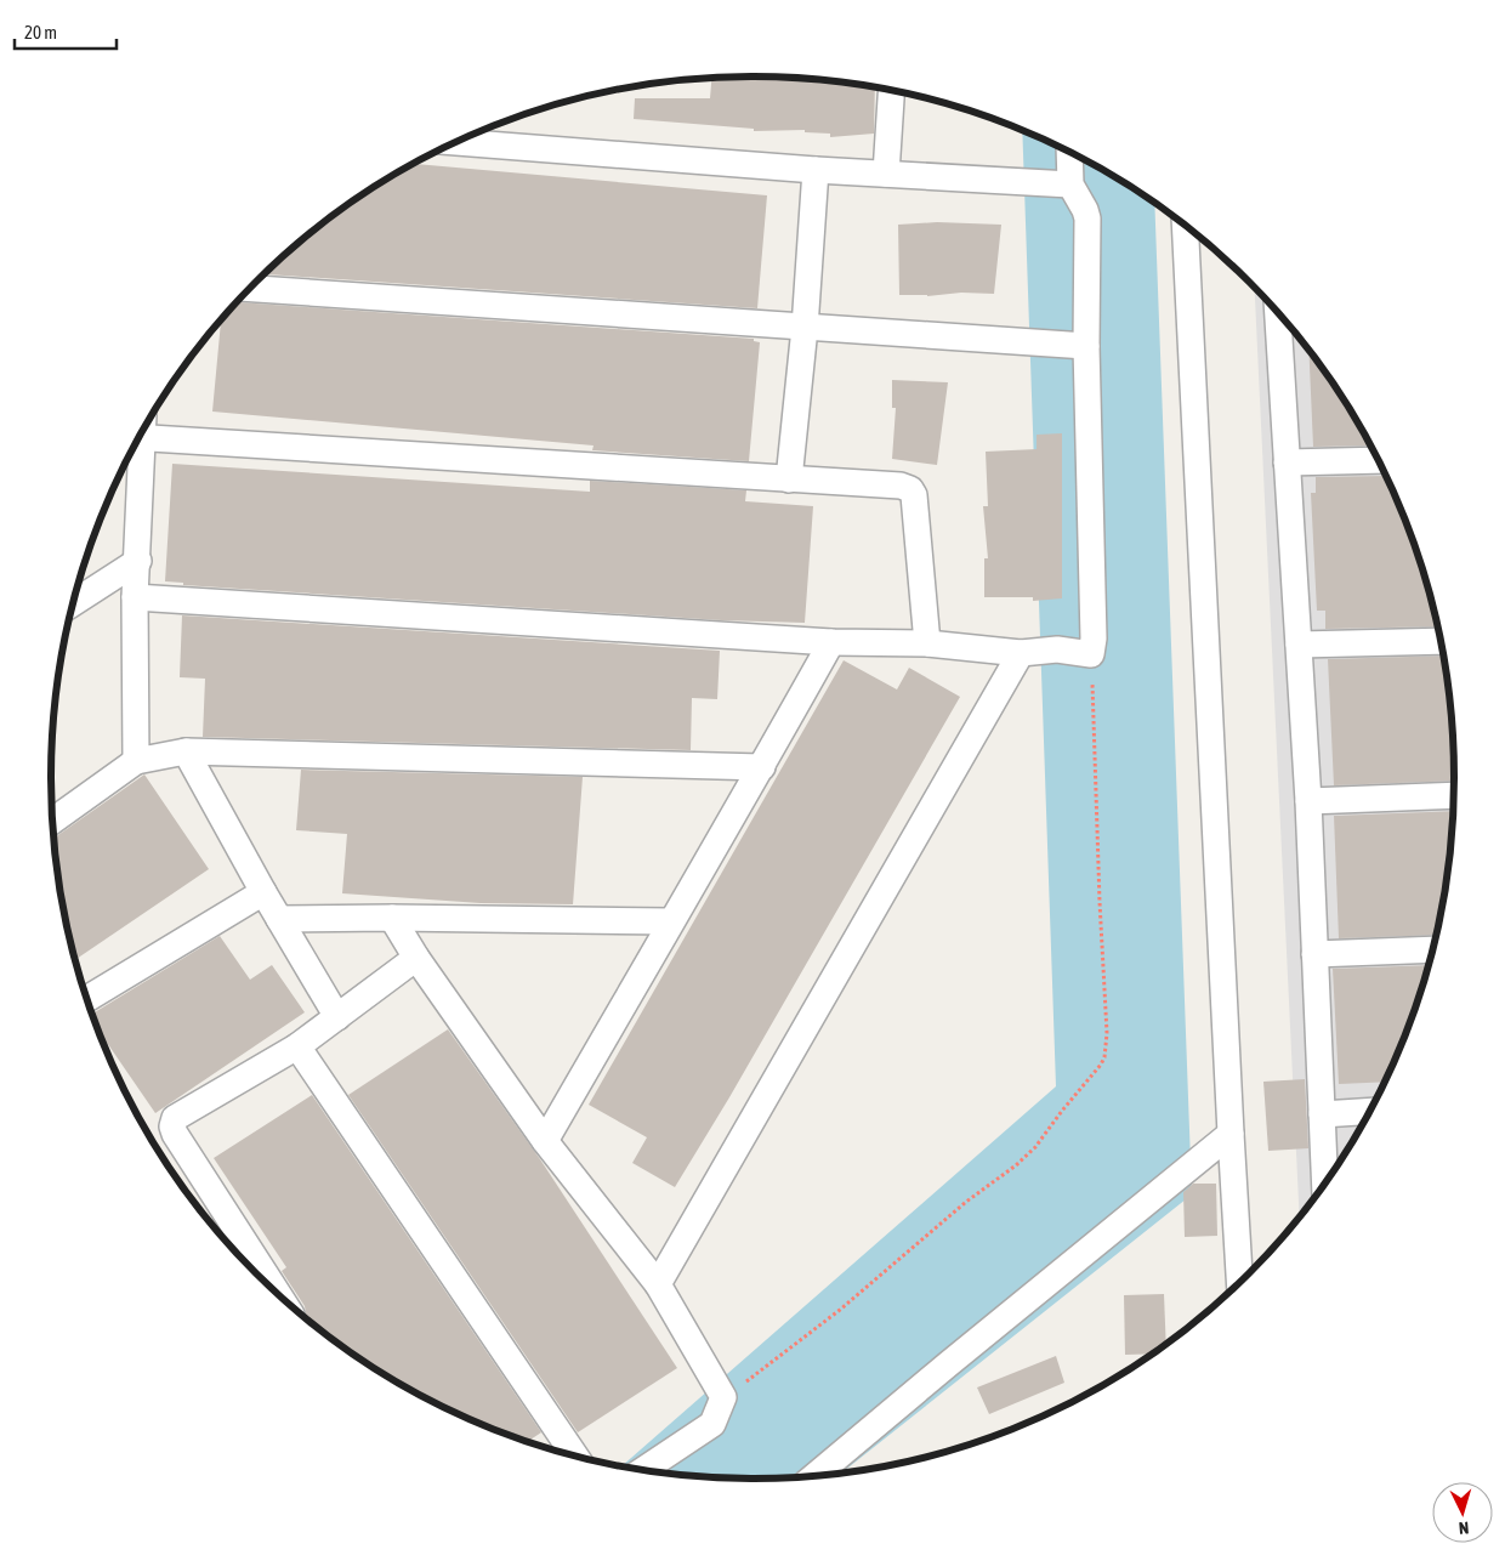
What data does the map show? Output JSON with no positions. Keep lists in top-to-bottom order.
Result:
{
  "scale_bar": "20 m",
  "north": "bottom"
}
